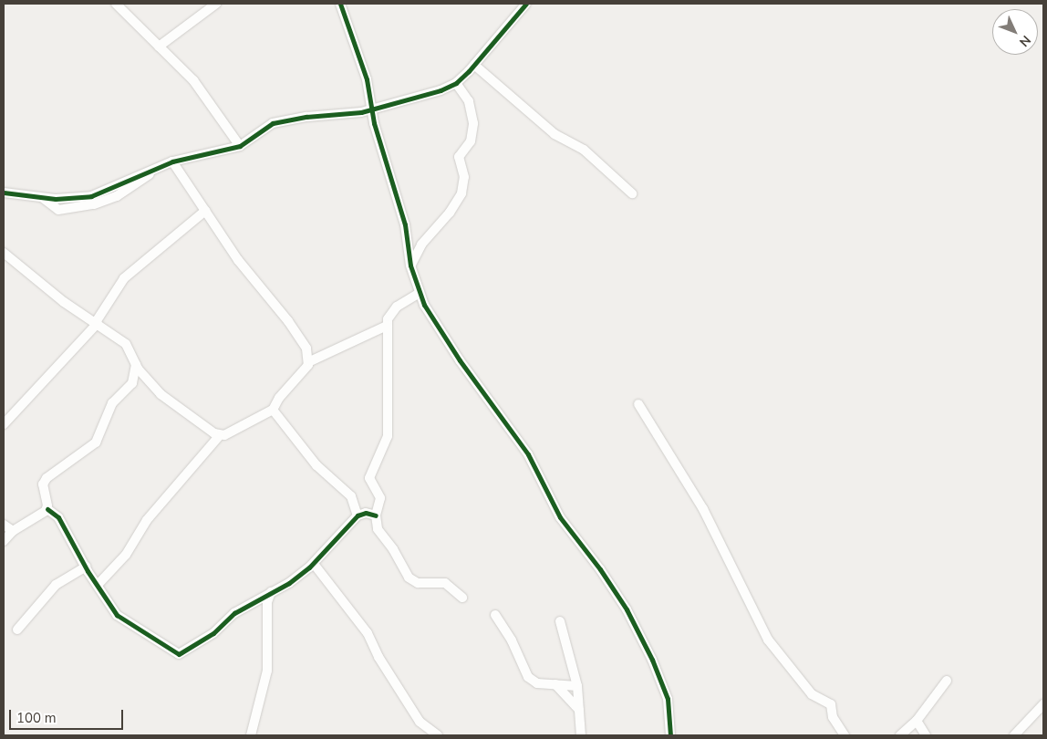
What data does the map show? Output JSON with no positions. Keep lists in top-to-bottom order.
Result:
{
  "scale_bar": "100 m",
  "north": "bottom right"
}
